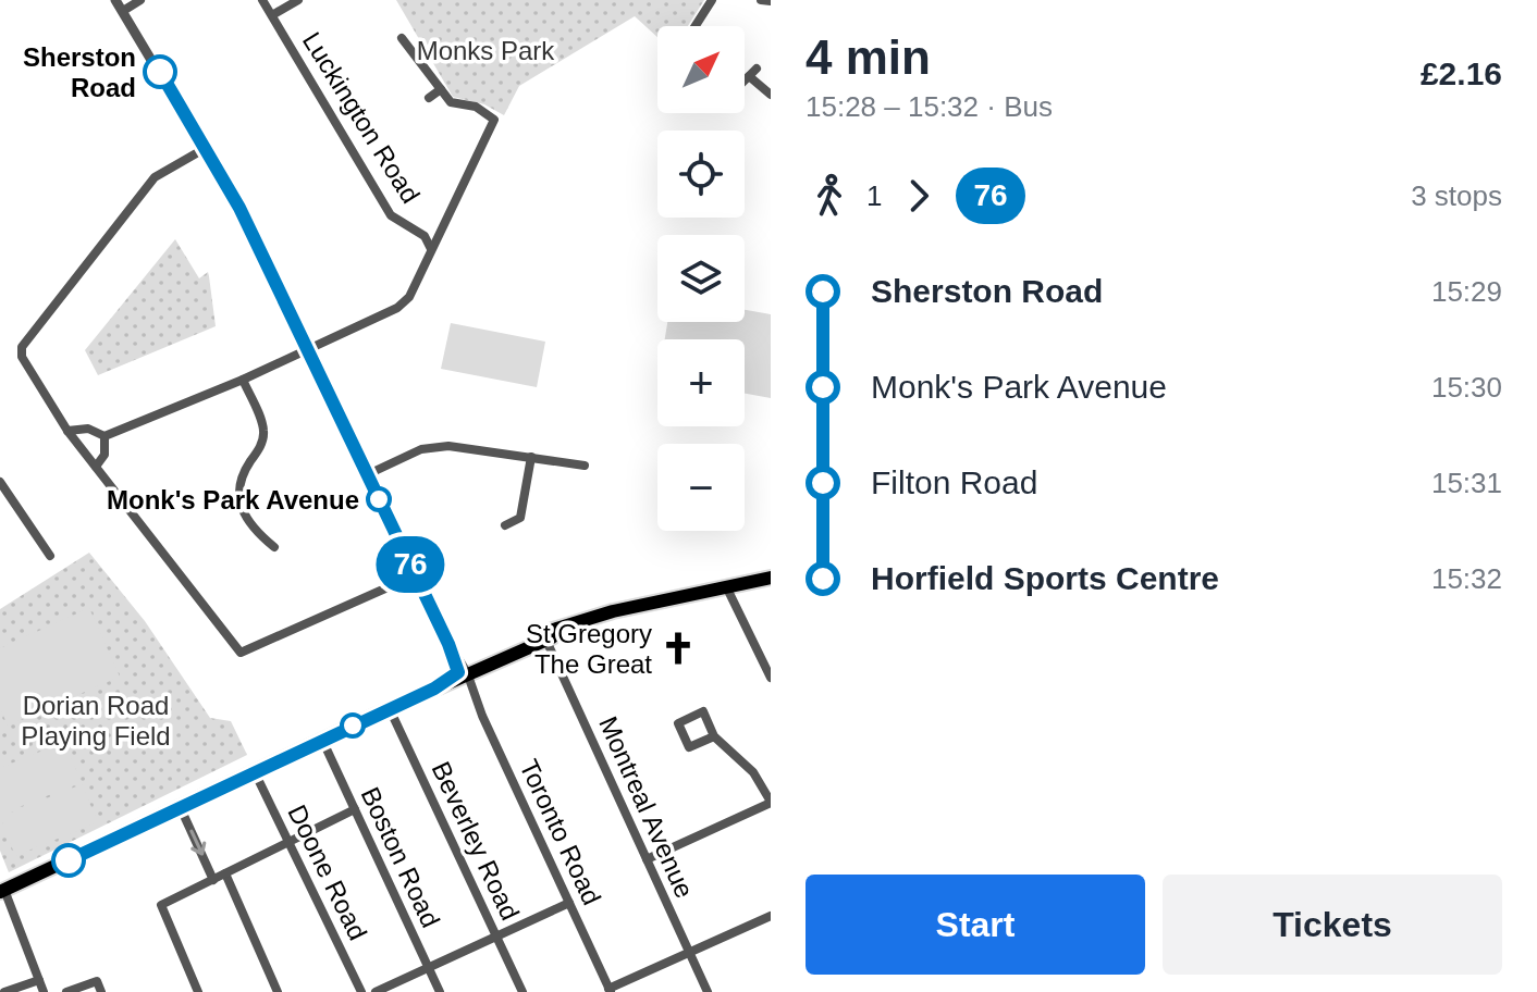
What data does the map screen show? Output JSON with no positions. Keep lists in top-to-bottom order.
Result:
{
  "streets": {
    "street": [
      "Luckington Road",
      "Montreal Avenue",
      "Toronto Road",
      "Beverley Road",
      "Boston Road",
      "Doone Road"
    ]
  },
  "parks": ["Monks Park", "Dorian Road Playing Field"],
  "places": {
    "other": ["Sherston Road", "Monk's Park Avenue"],
    "church": ["St Gregory The Great"]
  },
  "lines": ["bus line 76"],
  "north": "top right",
  "page": {
    "on_map": "76",
    "heading": ["4 min", "15:28 – 15:32 · Bus", "£2.16"],
    "map_buttons": ["+", "−"],
    "legs": ["1", "76", "3 stops"],
    "list": [
      {
        "name": "Sherston Road",
        "value": "15:29"
      },
      {
        "name": "Monk's Park Avenue",
        "value": "15:30"
      },
      {
        "name": "Filton Road",
        "value": "15:31"
      },
      {
        "name": "Horfield Sports Centre",
        "value": "15:32"
      }
    ],
    "buttons": ["Start", "Tickets"]
  }
}
